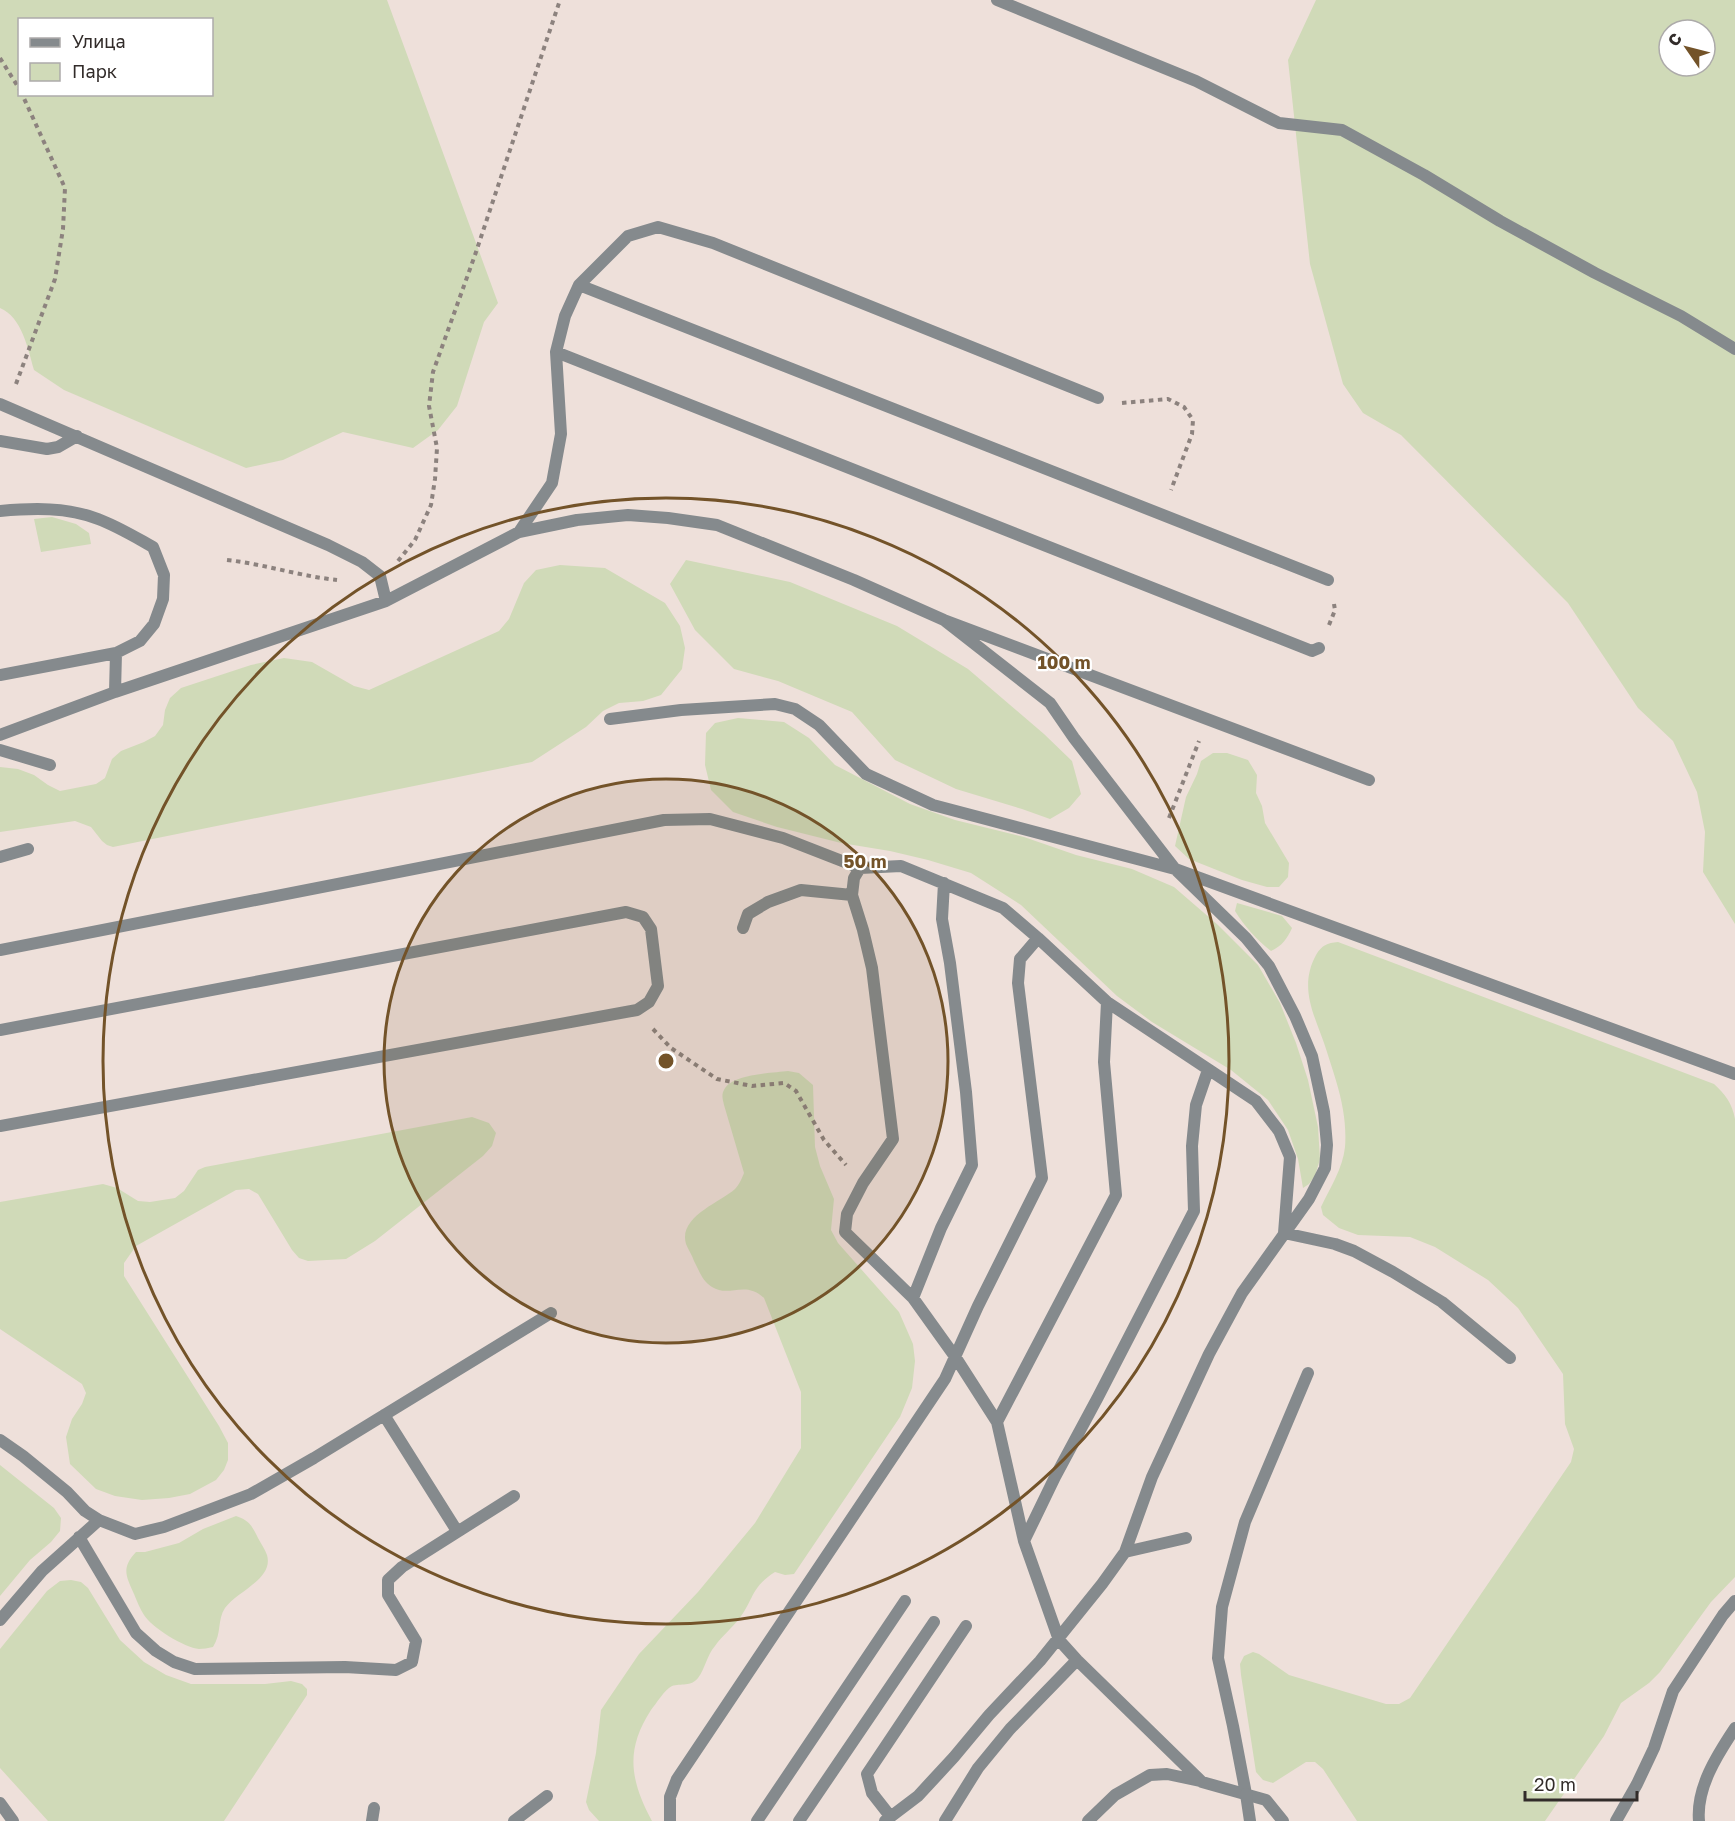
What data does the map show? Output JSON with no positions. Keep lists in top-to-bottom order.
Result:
{
  "legend": ["Улица", "Парк"],
  "scale_bar": "20 m",
  "north": "top left",
  "rings": ["100 m", "50 m"]
}
